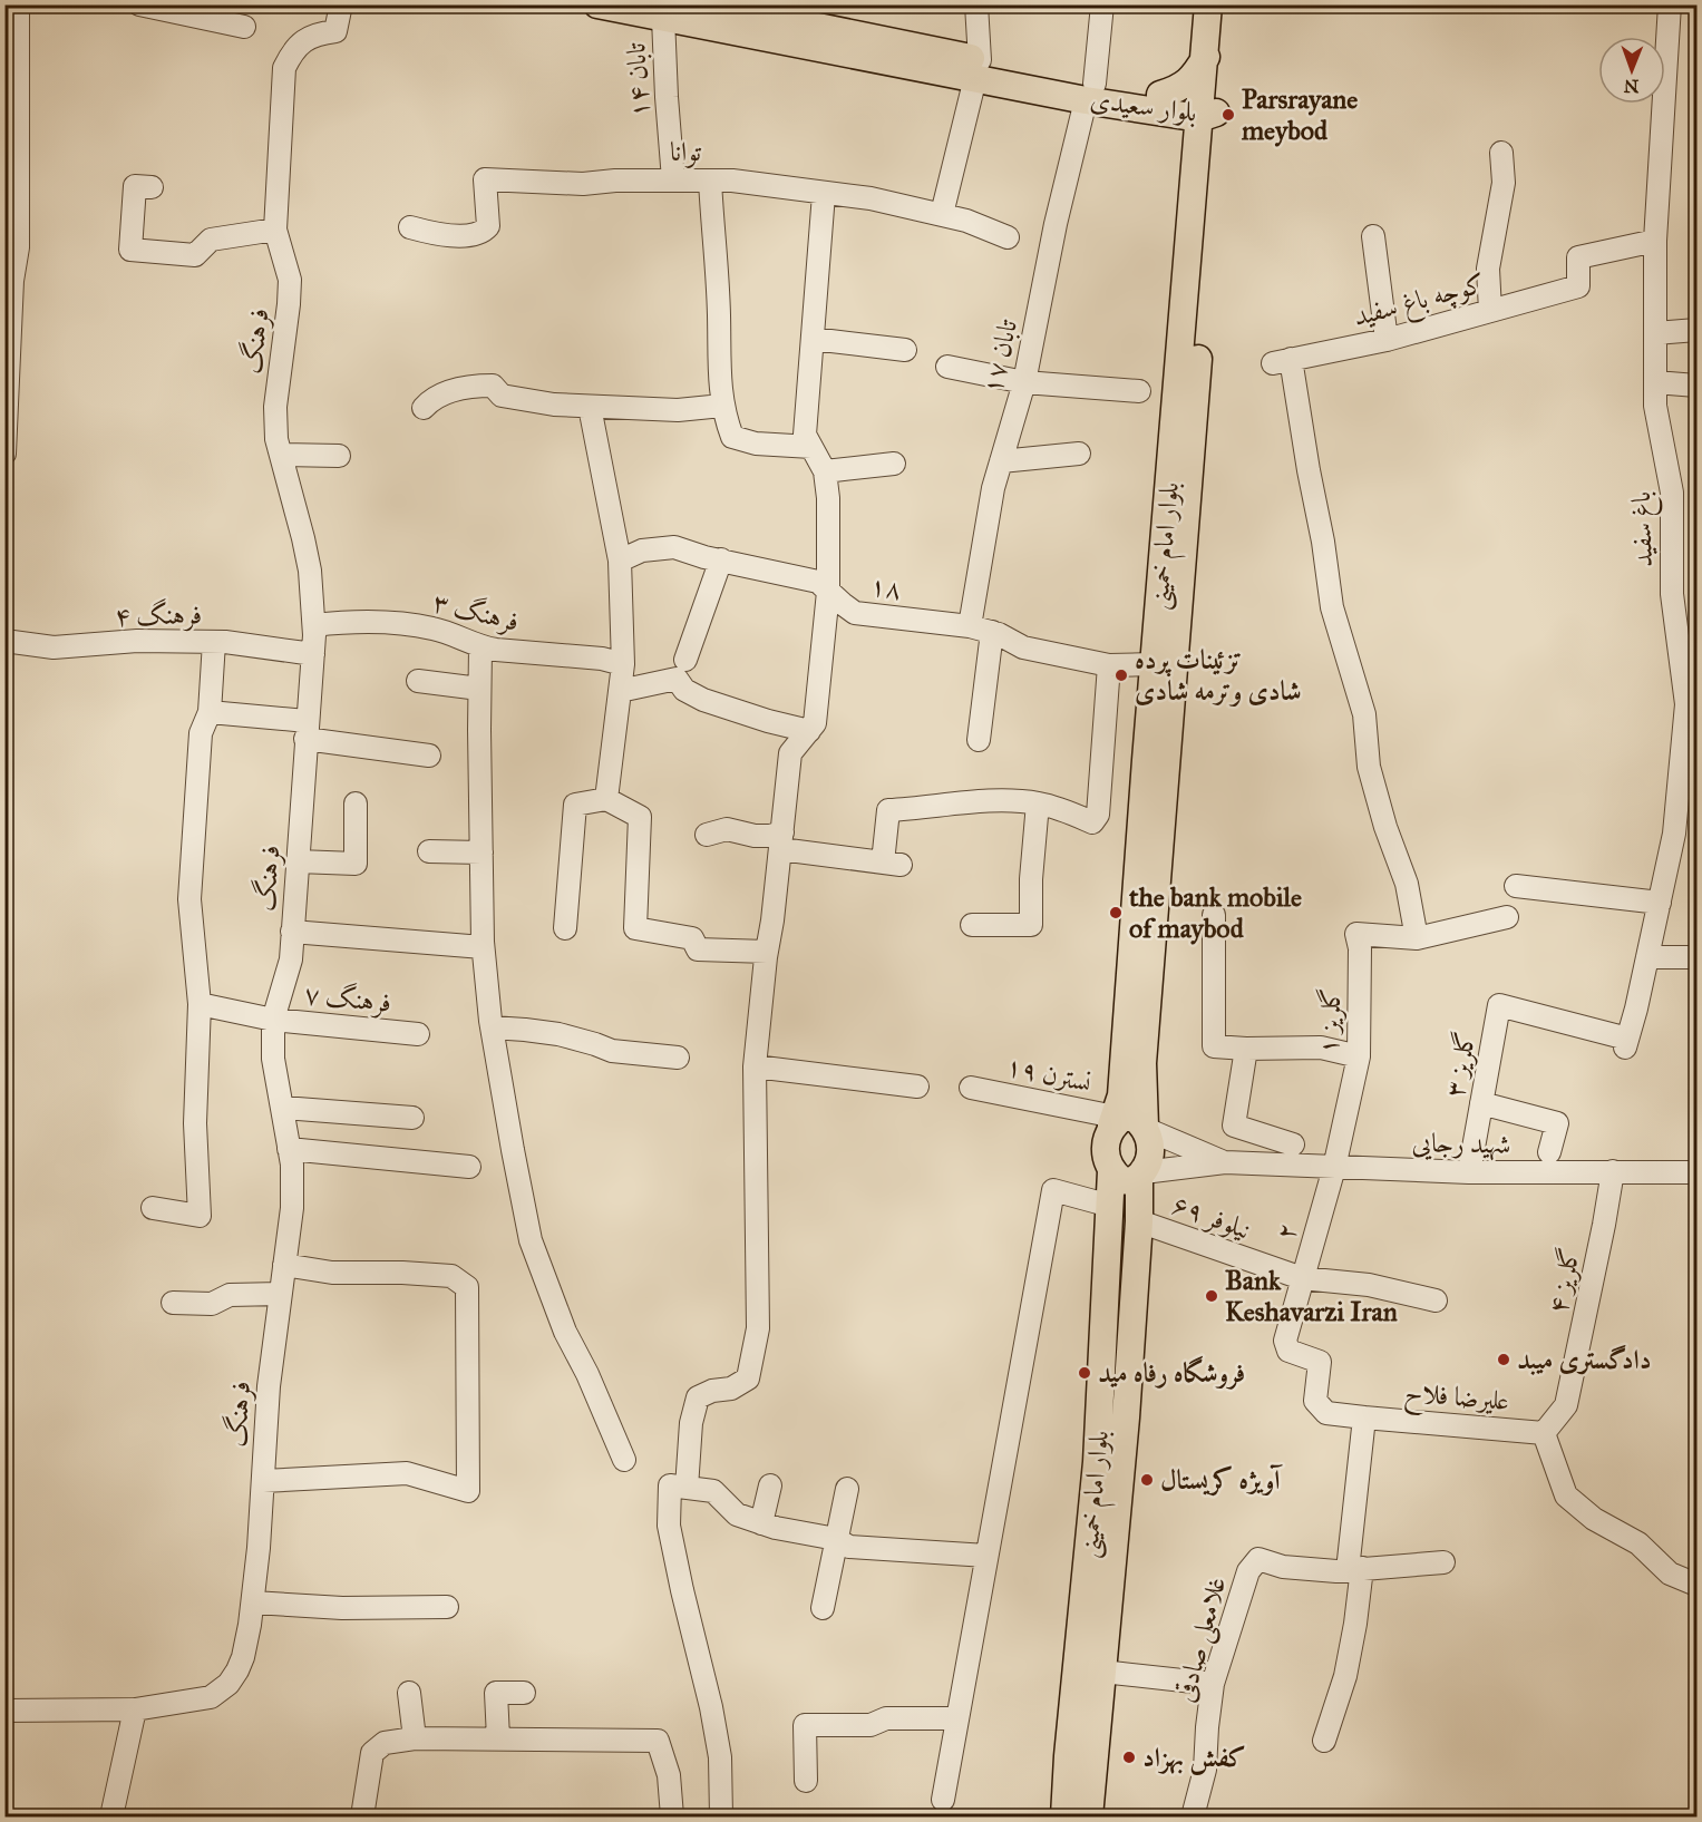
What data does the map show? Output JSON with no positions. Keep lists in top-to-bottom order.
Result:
{
  "streets": {
    "main road": ["بلوار سعیدی", "بلوار امام خمینی"],
    "street": [
      "تابان ۱۴",
      "توانا",
      "کوچه باغ سفید",
      "فرهنگ",
      "تابان ۱۷",
      "باغ سفید",
      "۱۸",
      "فرهنگ ۳",
      "فرهنگ ۴",
      "فرهنگ ۷",
      "گلریز ۱",
      "گلریز ۳",
      "نسترن ۱۹",
      "شهید رجایی",
      "نیلوفر ۶۹",
      "۲",
      "گلریز ۴",
      "علیرضا فلاح",
      "غلامعلی صادقی"
    ]
  },
  "crossings": [
    ["تابان ۱۴", "بلوار سعیدی"],
    ["تابان ۱۴", "توانا"],
    ["بلوار سعیدی", "تابان ۱۷"],
    ["بلوار سعیدی", "بلوار امام خمینی"],
    ["کوچه باغ سفید", "باغ سفید"],
    ["کوچه باغ سفید", "گلریز ۱"],
    ["فرهنگ", "فرهنگ ۳"],
    ["فرهنگ", "فرهنگ ۴"],
    ["فرهنگ", "فرهنگ ۷"],
    ["تابان ۱۷", "۱۸"],
    ["باغ سفید", "گلریز ۳"],
    ["بلوار امام خمینی", "۱۸"],
    ["بلوار امام خمینی", "نسترن ۱۹"],
    ["بلوار امام خمینی", "نیلوفر ۶۹"],
    ["گلریز ۱", "شهید رجایی"],
    ["گلریز ۱", "۲"],
    ["گلریز ۳", "شهید رجایی"],
    ["شهید رجایی", "۲"],
    ["شهید رجایی", "گلریز ۴"],
    ["نیلوفر ۶۹", "۲"],
    ["۲", "علیرضا فلاح"],
    ["گلریز ۴", "علیرضا فلاح"],
    ["علیرضا فلاح", "غلامعلی صادقی"]
  ],
  "places": [
    "Parsrayane meybod",
    "تزئینات پرده شادی وترمه شادی",
    "the bank mobile of maybod",
    "Bank Keshavarzi Iran",
    "دادگستری میبد",
    "فروشگاه رفاه مید",
    "آویژه کریستال",
    "کفش بهزاد"
  ],
  "north": "bottom"
}
